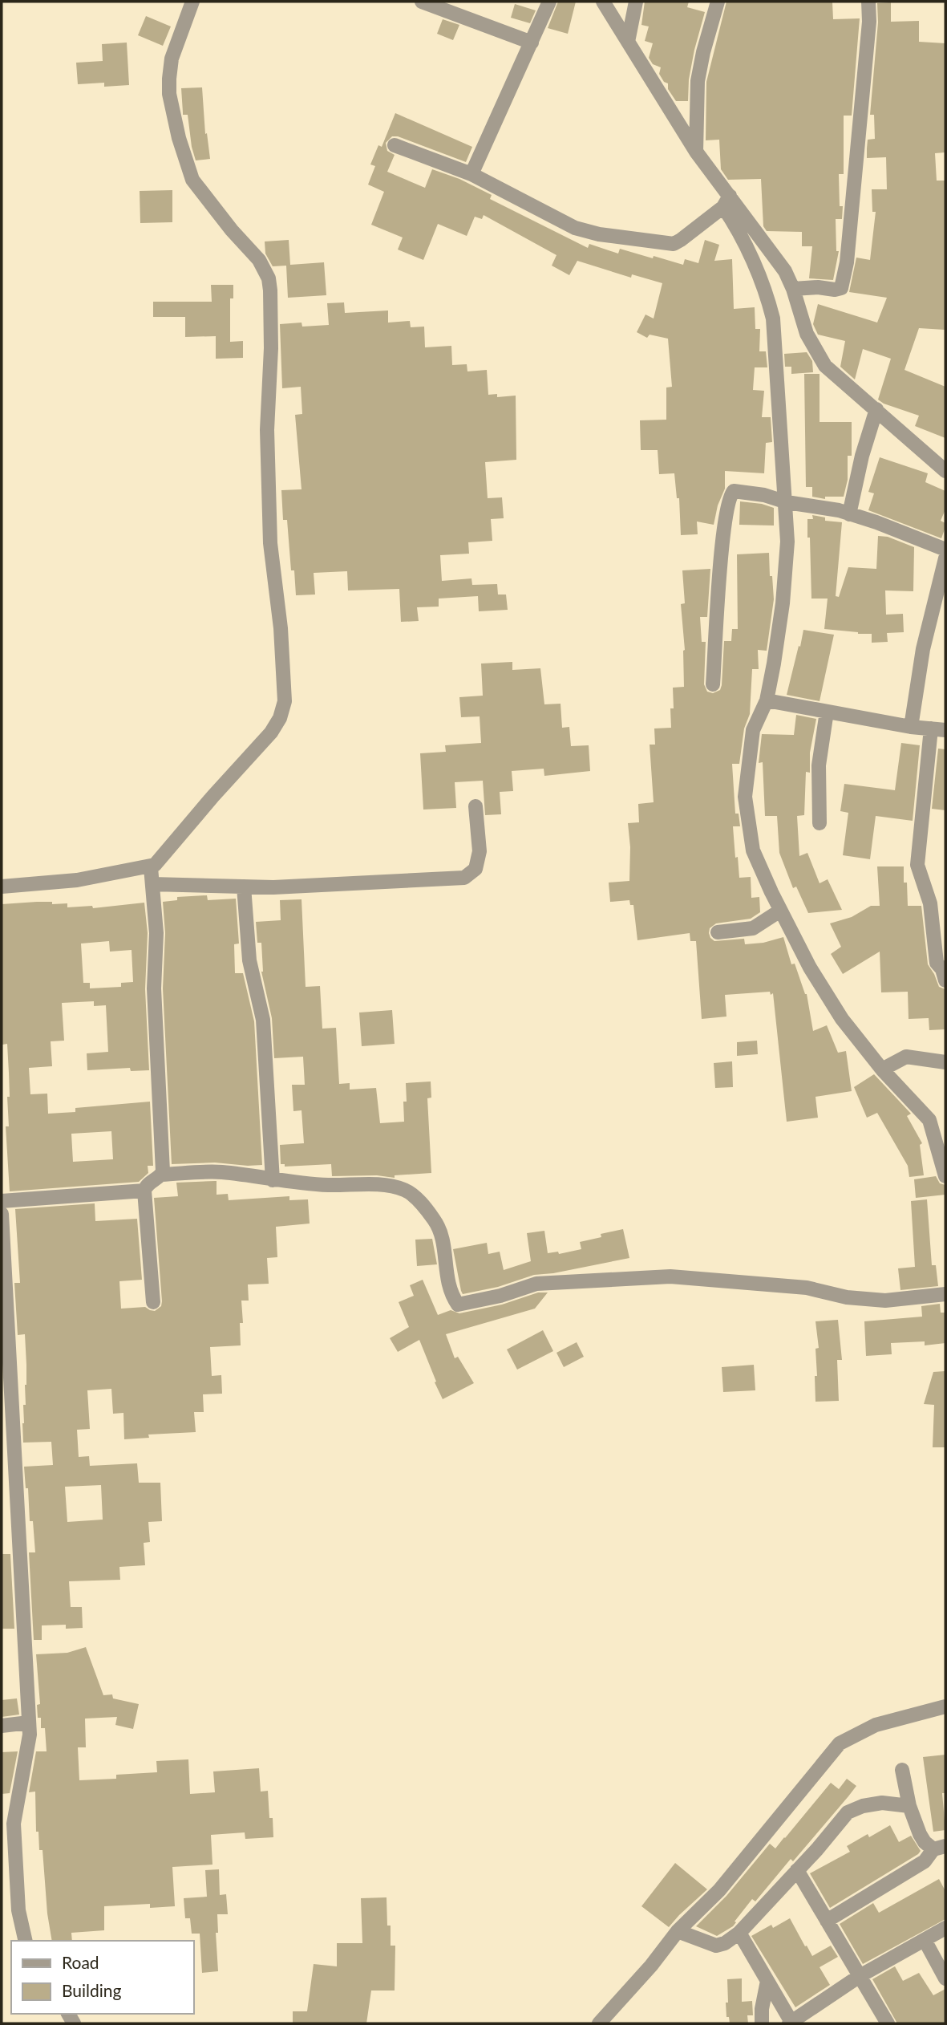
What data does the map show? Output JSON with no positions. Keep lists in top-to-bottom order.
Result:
{
  "legend": ["Road", "Building"]
}
